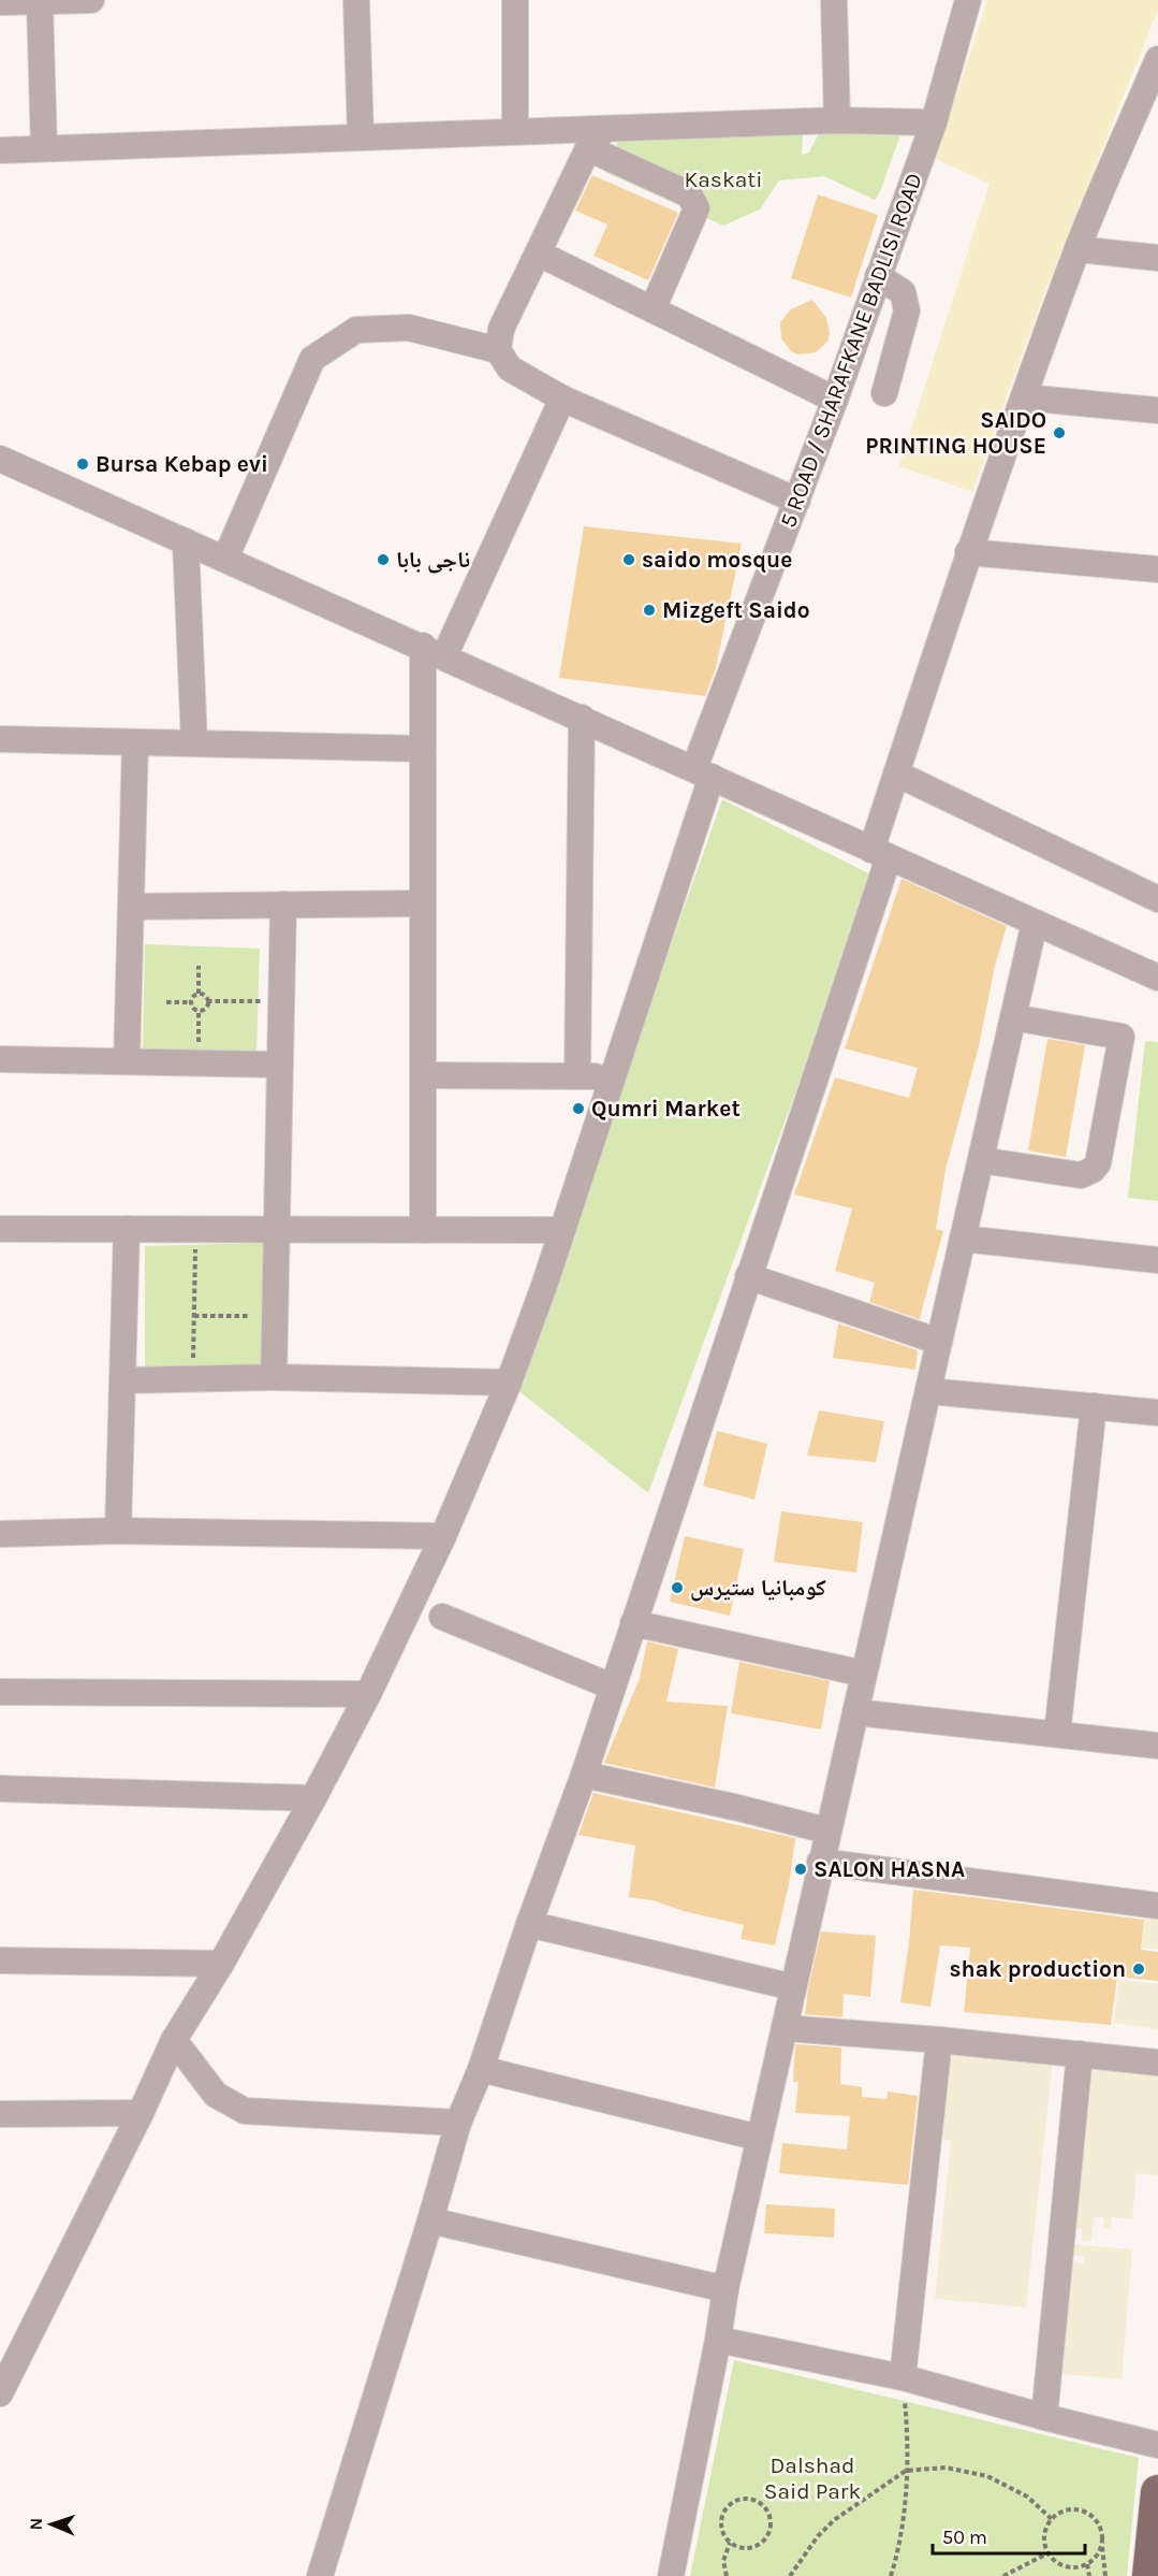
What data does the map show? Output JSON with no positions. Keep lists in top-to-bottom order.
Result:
{
  "streets": {
    "street": ["5 ROAD / SHARAFKANE BADLISI ROAD"]
  },
  "parks": ["Kaskati", "Dalshad Said Park"],
  "places": [
    "SAIDO PRINTING HOUSE",
    "Bursa Kebap evi",
    "ناجى بابا",
    "saido mosque",
    "Mizgeft Saido",
    "Qumri Market",
    "كومبانيا ستيرس",
    "SALON HASNA",
    "shak production"
  ],
  "scale_bar": "50 m",
  "north": "left"
}
